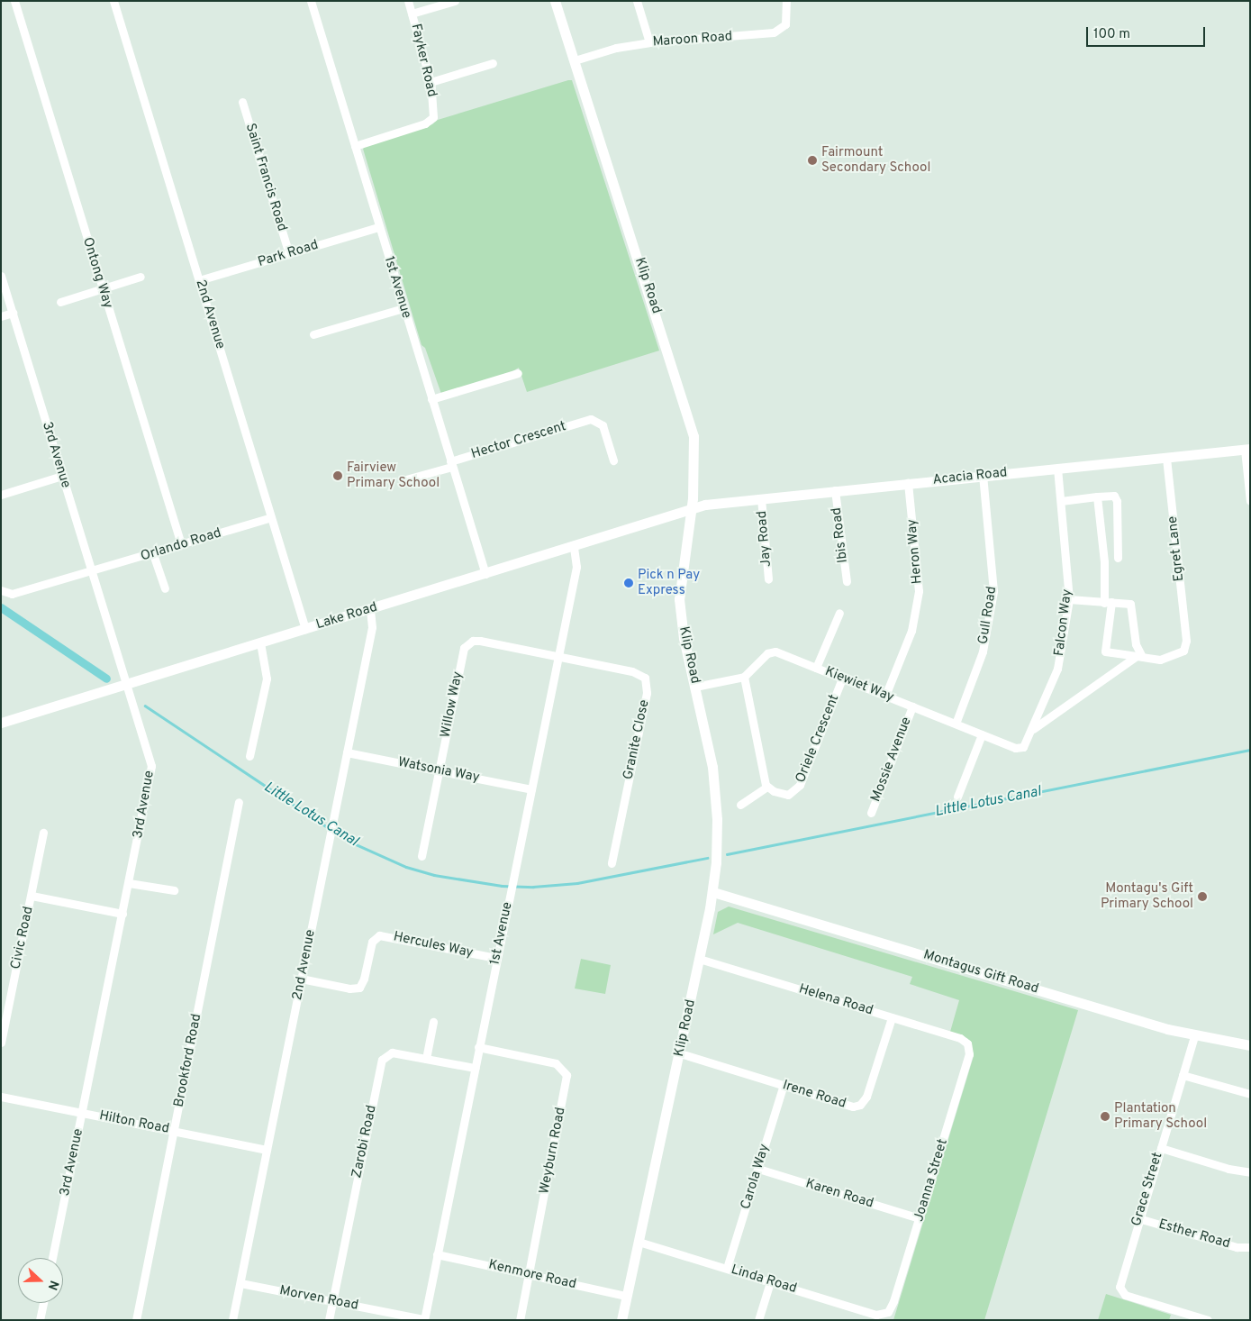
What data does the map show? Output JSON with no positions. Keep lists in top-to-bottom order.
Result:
{
  "streets": {
    "street": [
      "Maroon Road",
      "Fayker Road",
      "Saint Francis Road",
      "Park Road",
      "Ontong Way",
      "Klip Road",
      "1st Avenue",
      "2nd Avenue",
      "Hector Crescent",
      "3rd Avenue",
      "Acacia Road",
      "Ibis Road",
      "Jay Road",
      "Orlando Road",
      "Egret Lane",
      "Heron Way",
      "Gull Road",
      "Lake Road",
      "Falcon Way",
      "Kiewiet Way",
      "Willow Way",
      "Oriele Crescent",
      "Granite Close",
      "Mossie Avenue",
      "Watsonia Way",
      "Civic Road",
      "Hercules Way",
      "Montagus Gift Road",
      "Helena Road",
      "Brookford Road",
      "Irene Road",
      "Hilton Road",
      "Zarobi Road",
      "Weyburn Road",
      "Carola Way",
      "Joanna Street",
      "Grace Street",
      "Karen Road",
      "Esther Road",
      "Kenmore Road",
      "Linda Road",
      "Morven Road"
    ]
  },
  "crossings": [
    ["Maroon Road", "Klip Road"],
    ["Fayker Road", "1st Avenue"],
    ["Saint Francis Road", "Park Road"],
    ["Park Road", "1st Avenue"],
    ["Park Road", "2nd Avenue"],
    ["Ontong Way", "Orlando Road"],
    ["Klip Road", "Acacia Road"],
    ["Klip Road", "Lake Road"],
    ["Klip Road", "Montagus Gift Road"],
    ["Klip Road", "Helena Road"],
    ["Klip Road", "Irene Road"],
    ["Klip Road", "Kenmore Road"],
    ["Klip Road", "Linda Road"],
    ["1st Avenue", "Hector Crescent"],
    ["1st Avenue", "Lake Road"],
    ["1st Avenue", "Willow Way"],
    ["1st Avenue", "Granite Close"],
    ["1st Avenue", "Watsonia Way"],
    ["1st Avenue", "Hercules Way"],
    ["1st Avenue", "Zarobi Road"],
    ["1st Avenue", "Weyburn Road"],
    ["1st Avenue", "Kenmore Road"],
    ["1st Avenue", "Morven Road"],
    ["2nd Avenue", "Orlando Road"],
    ["2nd Avenue", "Lake Road"],
    ["2nd Avenue", "Watsonia Way"],
    ["2nd Avenue", "Hercules Way"],
    ["2nd Avenue", "Hilton Road"],
    ["2nd Avenue", "Morven Road"],
    ["3rd Avenue", "Orlando Road"],
    ["3rd Avenue", "Lake Road"],
    ["3rd Avenue", "Hilton Road"],
    ["Acacia Road", "Ibis Road"],
    ["Acacia Road", "Jay Road"],
    ["Acacia Road", "Egret Lane"],
    ["Acacia Road", "Heron Way"],
    ["Acacia Road", "Gull Road"],
    ["Acacia Road", "Lake Road"],
    ["Acacia Road", "Falcon Way"],
    ["Heron Way", "Kiewiet Way"],
    ["Gull Road", "Kiewiet Way"],
    ["Falcon Way", "Kiewiet Way"],
    ["Kiewiet Way", "Oriele Crescent"],
    ["Kiewiet Way", "Mossie Avenue"],
    ["Willow Way", "Granite Close"],
    ["Willow Way", "Watsonia Way"],
    ["Montagus Gift Road", "Grace Street"],
    ["Helena Road", "Irene Road"],
    ["Helena Road", "Joanna Street"],
    ["Brookford Road", "Hilton Road"],
    ["Irene Road", "Carola Way"],
    ["Zarobi Road", "Morven Road"],
    ["Weyburn Road", "Kenmore Road"],
    ["Carola Way", "Karen Road"],
    ["Carola Way", "Linda Road"],
    ["Joanna Street", "Karen Road"],
    ["Joanna Street", "Linda Road"],
    ["Grace Street", "Esther Road"]
  ],
  "water": ["Little Lotus Canal"],
  "places": [
    "Fairmount Secondary School",
    "Fairview Primary School",
    "Pick n Pay Express",
    "Montagu's Gift Primary School",
    "Plantation Primary School"
  ],
  "scale_bar": "100 m",
  "north": "right"
}
